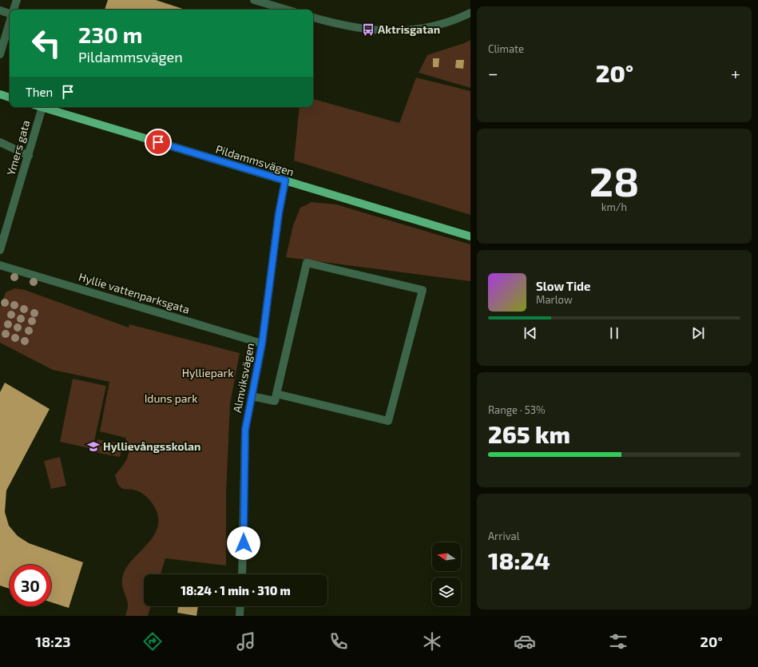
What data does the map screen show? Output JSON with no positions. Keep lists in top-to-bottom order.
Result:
{
  "streets": {
    "main road": ["Pildammsvägen"],
    "street": ["Ymers gata", "Hyllie vattenparksgata", "Almviksvägen"]
  },
  "crossings": [
    ["Ymers gata", "Pildammsvägen"],
    ["Pildammsvägen", "Almviksvägen"],
    ["Hyllie vattenparksgata", "Almviksvägen"]
  ],
  "parks": ["Hylliepark", "Iduns park"],
  "places": {
    "bus stop": ["Aktrisgatan"],
    "school or university": ["Hyllievångsskolan"]
  },
  "north": "left",
  "page": {
    "tile": [
      "Climate",
      ["28", "km/h"],
      ["Range · 53%", "265 km"],
      ["Arrival", "18:24"]
    ],
    "turn": ["230 m", "Pildammsvägen"],
    "heat": ["−", "20°", "+"],
    "then": "Then",
    "song": ["Slow Tide", "Marlow"],
    "limit": "30",
    "trip": "18:24 · 1 min · 310 m",
    "tabs": ["18:23", "20°"]
  }
}
